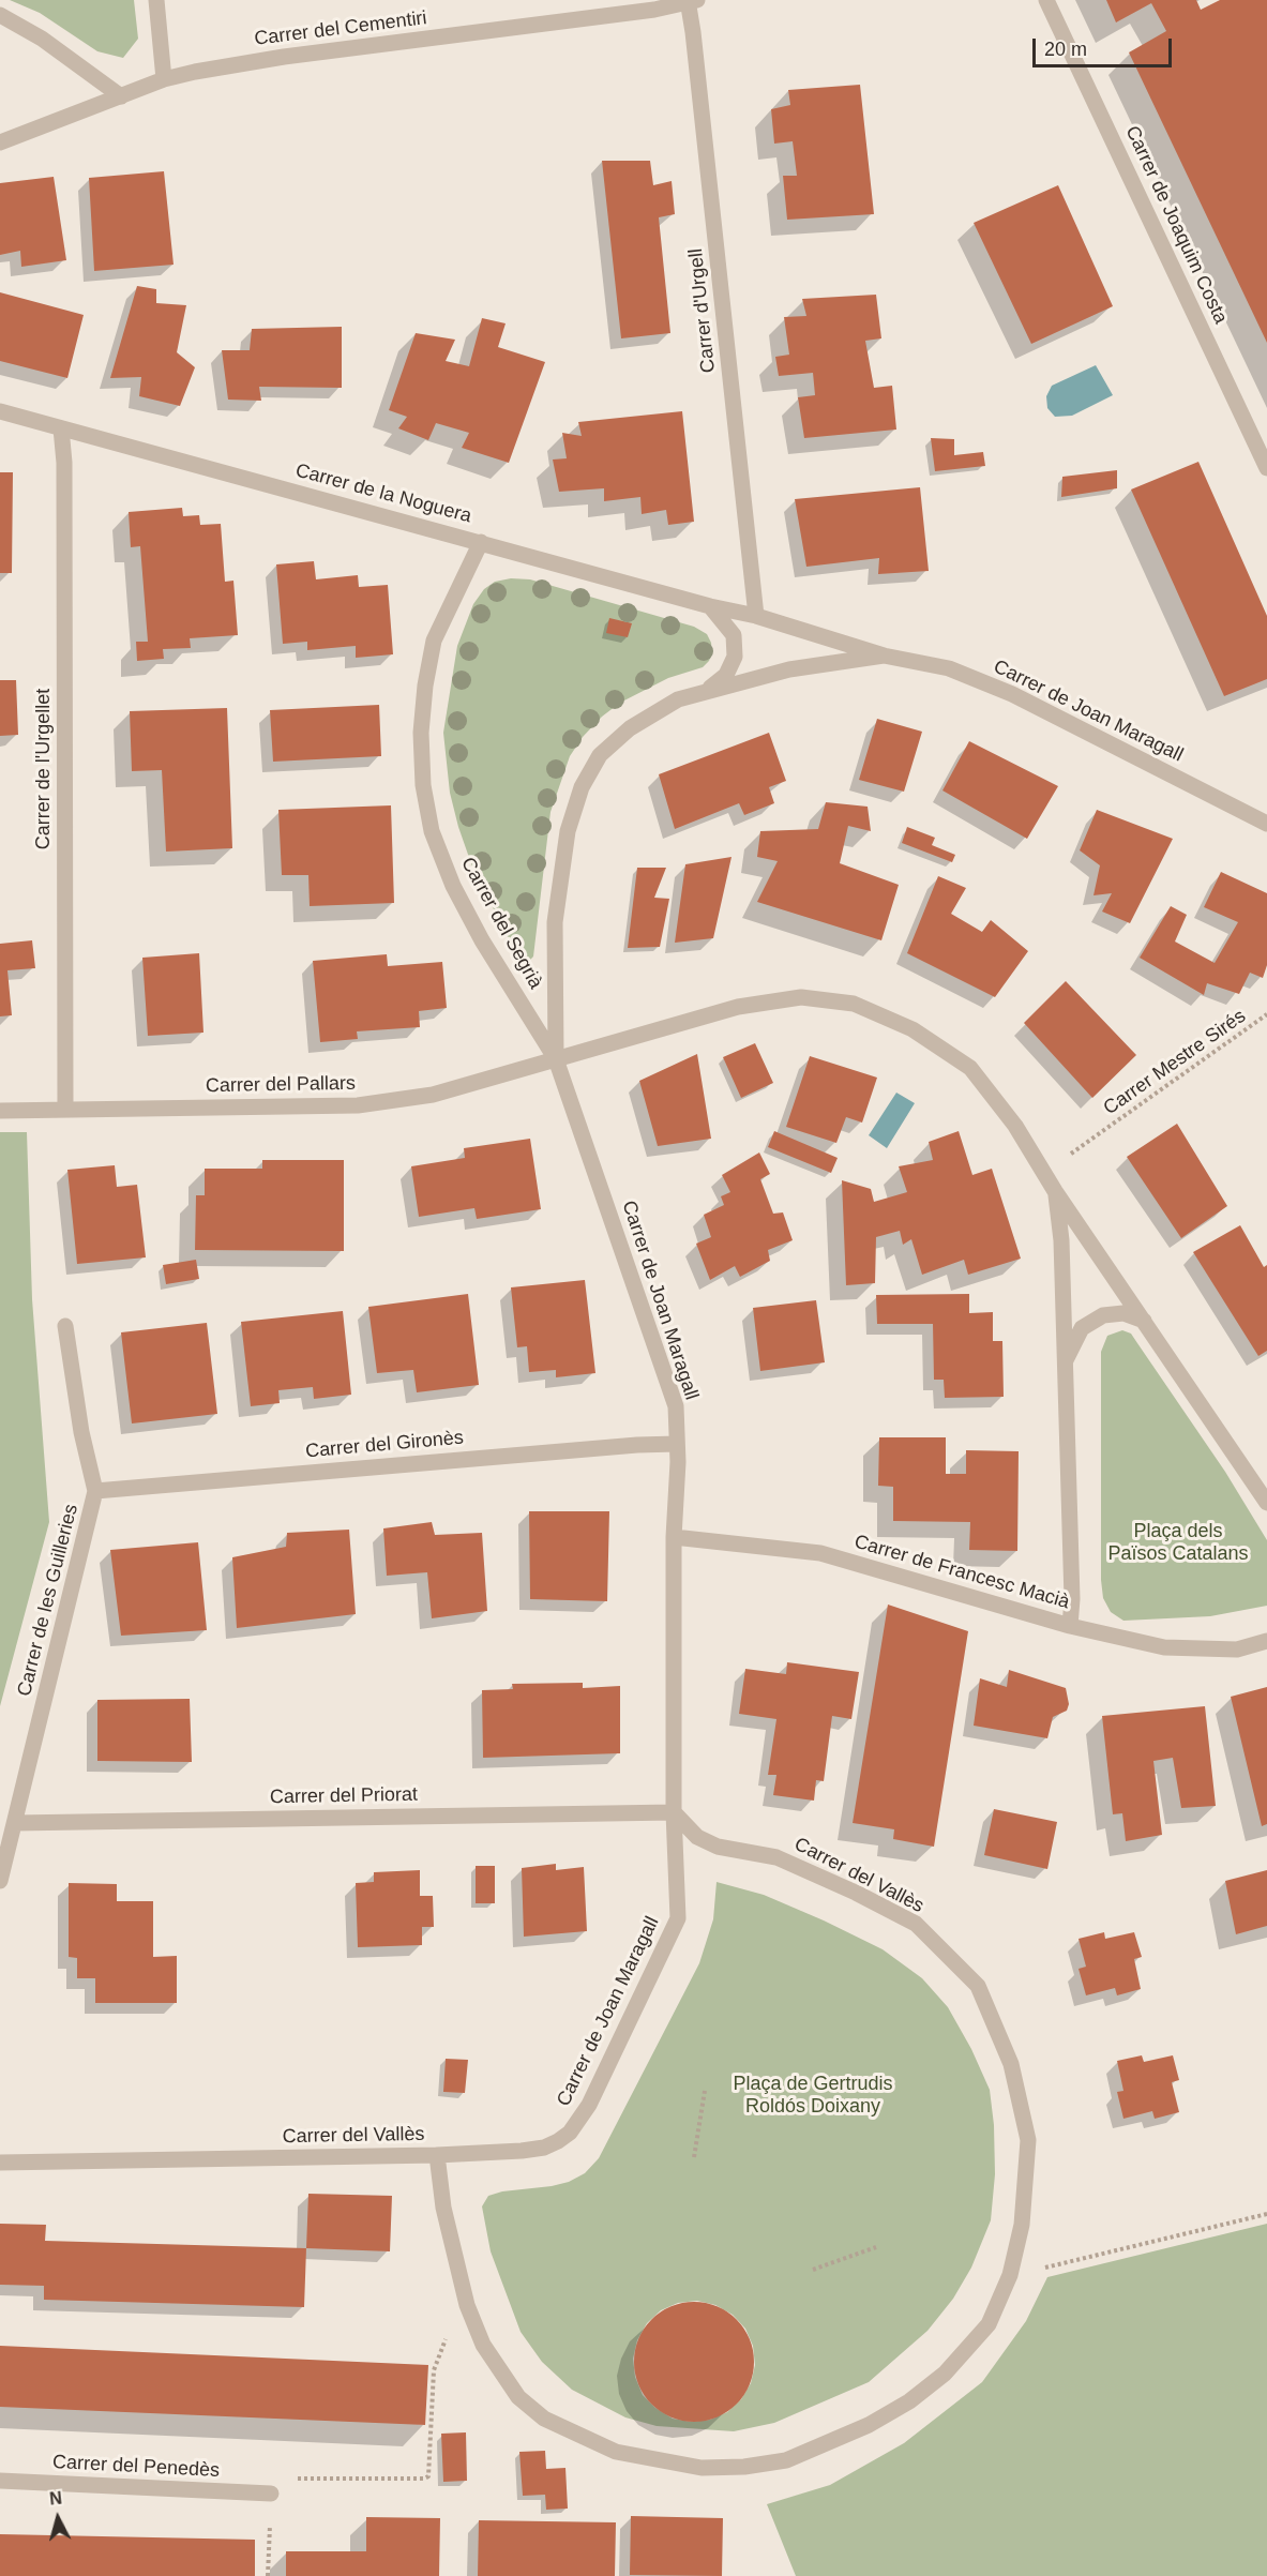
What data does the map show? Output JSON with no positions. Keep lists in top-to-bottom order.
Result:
{
  "streets": {
    "street": [
      "Carrer del Cementiri",
      "Carrer de Joaquim Costa",
      "Carrer d'Urgell",
      "Carrer de la Noguera",
      "Carrer de Joan Maragall",
      "Carrer de l'Urgellet",
      "Carrer del Segrià",
      "Carrer del Pallars",
      "Carrer del Gironès",
      "Carrer de Francesc Macià",
      "Carrer de les Guilleries",
      "Carrer del Priorat",
      "Carrer del Vallès",
      "Carrer del Penedès"
    ],
    "path": ["Carrer Mestre Sirés"]
  },
  "crossings": [
    ["Carrer del Cementiri", "Carrer d'Urgell"],
    ["Carrer d'Urgell", "Carrer de la Noguera"],
    ["Carrer d'Urgell", "Carrer de Joan Maragall"],
    ["Carrer de la Noguera", "Carrer de Joan Maragall"],
    ["Carrer de la Noguera", "Carrer de l'Urgellet"],
    ["Carrer de la Noguera", "Carrer del Segrià"],
    ["Carrer de Joan Maragall", "Carrer del Segrià"],
    ["Carrer de Joan Maragall", "Carrer del Pallars"],
    ["Carrer de Joan Maragall", "Carrer del Gironès"],
    ["Carrer de Joan Maragall", "Carrer de Francesc Macià"],
    ["Carrer de Joan Maragall", "Carrer del Priorat"],
    ["Carrer de Joan Maragall", "Carrer del Vallès"],
    ["Carrer de l'Urgellet", "Carrer del Pallars"],
    ["Carrer del Segrià", "Carrer del Pallars"],
    ["Carrer del Gironès", "Carrer de les Guilleries"],
    ["Carrer de les Guilleries", "Carrer del Priorat"],
    ["Carrer del Priorat", "Carrer del Vallès"]
  ],
  "parks": ["Plaça dels Països Catalans", "Plaça de Gertrudis Roldós Doixany"],
  "scale_bar": "20 m",
  "north": "top"
}
